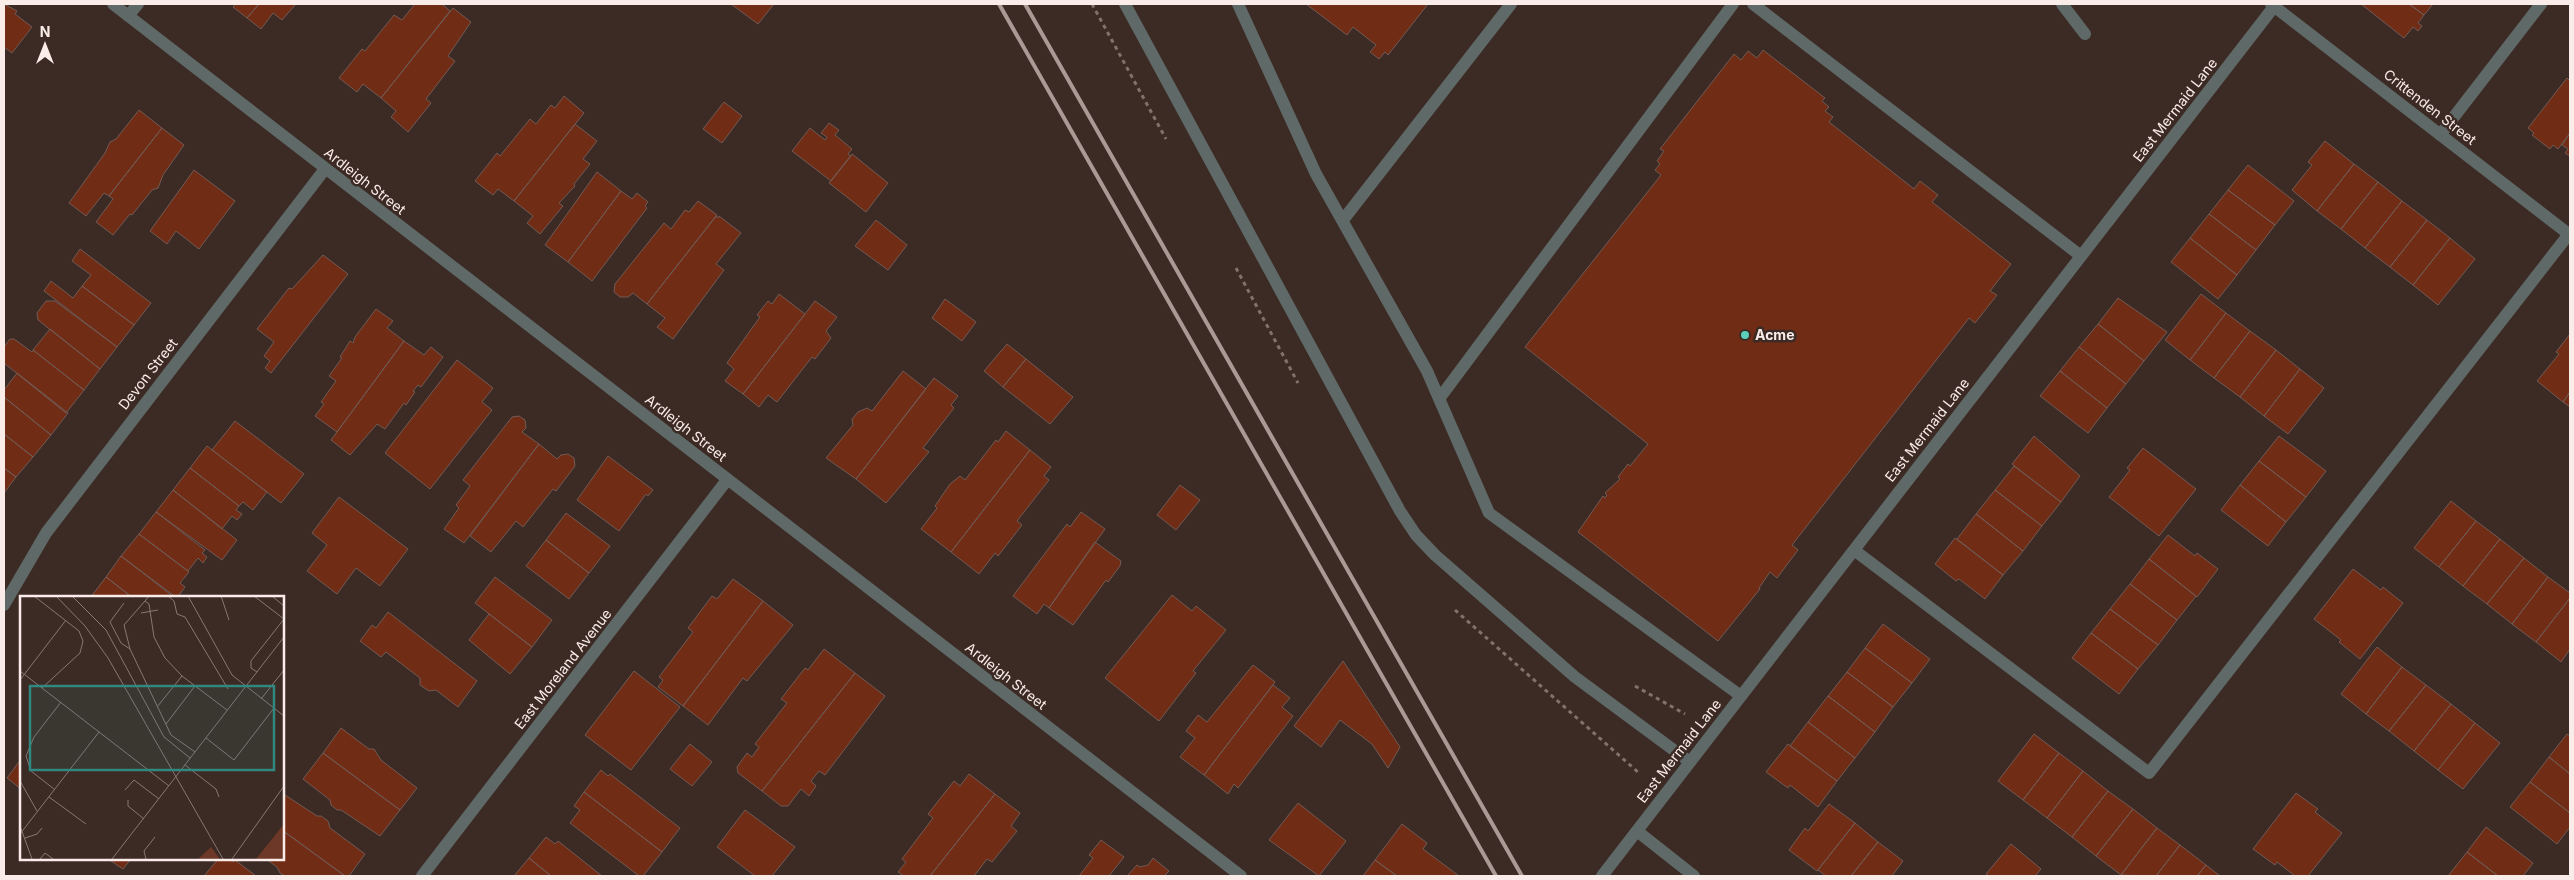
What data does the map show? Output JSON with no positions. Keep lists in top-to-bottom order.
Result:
{
  "streets": {
    "street": [
      "Crittenden Street",
      "East Mermaid Lane",
      "Ardleigh Street",
      "Devon Street",
      "East Moreland Avenue"
    ]
  },
  "crossings": [
    ["Crittenden Street", "East Mermaid Lane"],
    ["Ardleigh Street", "Devon Street"],
    ["Ardleigh Street", "East Moreland Avenue"]
  ],
  "places": ["Acme"],
  "north": "top"
}
